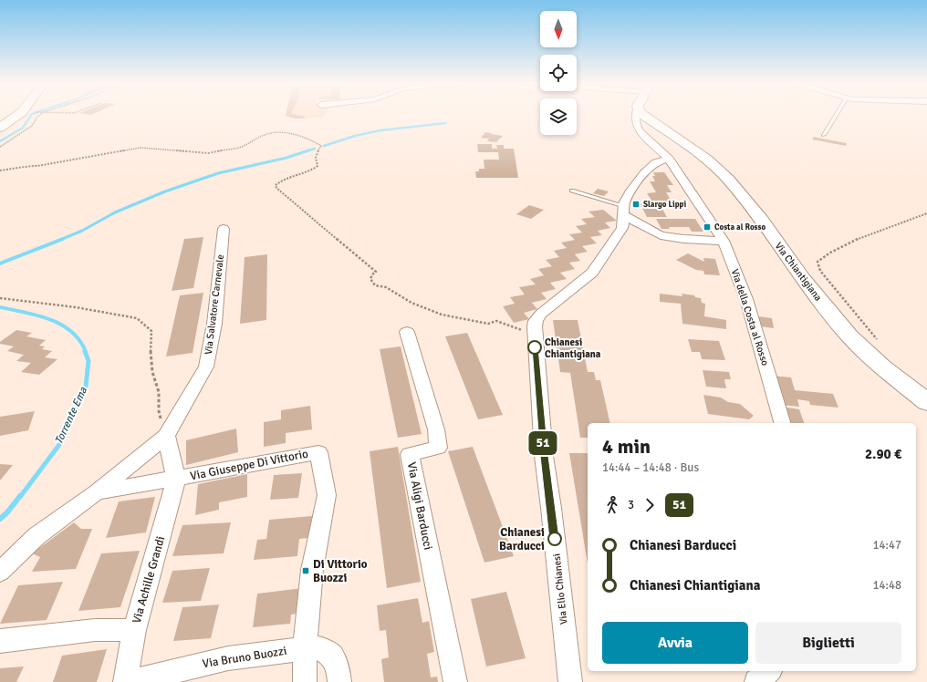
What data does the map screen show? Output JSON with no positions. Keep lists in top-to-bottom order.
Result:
{
  "streets": {
    "main road": ["Via Chiantigiana"],
    "street": [
      "Via Salvatore Carnevale",
      "Via della Costa al Rosso",
      "Via Giuseppe Di Vittorio",
      "Via Aligi Barducci",
      "Via Achille Grandi",
      "Via Elio Chianesi",
      "Via Bruno Buozzi"
    ]
  },
  "crossings": [
    ["Via Salvatore Carnevale", "Via Giuseppe Di Vittorio"],
    ["Via Giuseppe Di Vittorio", "Via Achille Grandi"],
    ["Via Giuseppe Di Vittorio", "Via Bruno Buozzi"]
  ],
  "water": ["Torrente Ema"],
  "places": {
    "transit": ["Slargo Lippi", "Costa al Rosso", "Di Vittorio Buozzi"],
    "other": ["Chianesi Chiantigiana", "Chianesi Barducci"]
  },
  "lines": ["bus line 51"],
  "north": "bottom",
  "page": {
    "on_map": "51",
    "heading": ["4 min", "14:44 – 14:48 · Bus", "2.90 €"],
    "legs": ["3", "51"],
    "list": [
      {
        "name": "Chianesi Barducci",
        "value": "14:47"
      },
      {
        "name": "Chianesi Chiantigiana",
        "value": "14:48"
      }
    ],
    "buttons": ["Avvia", "Biglietti"]
  }
}
